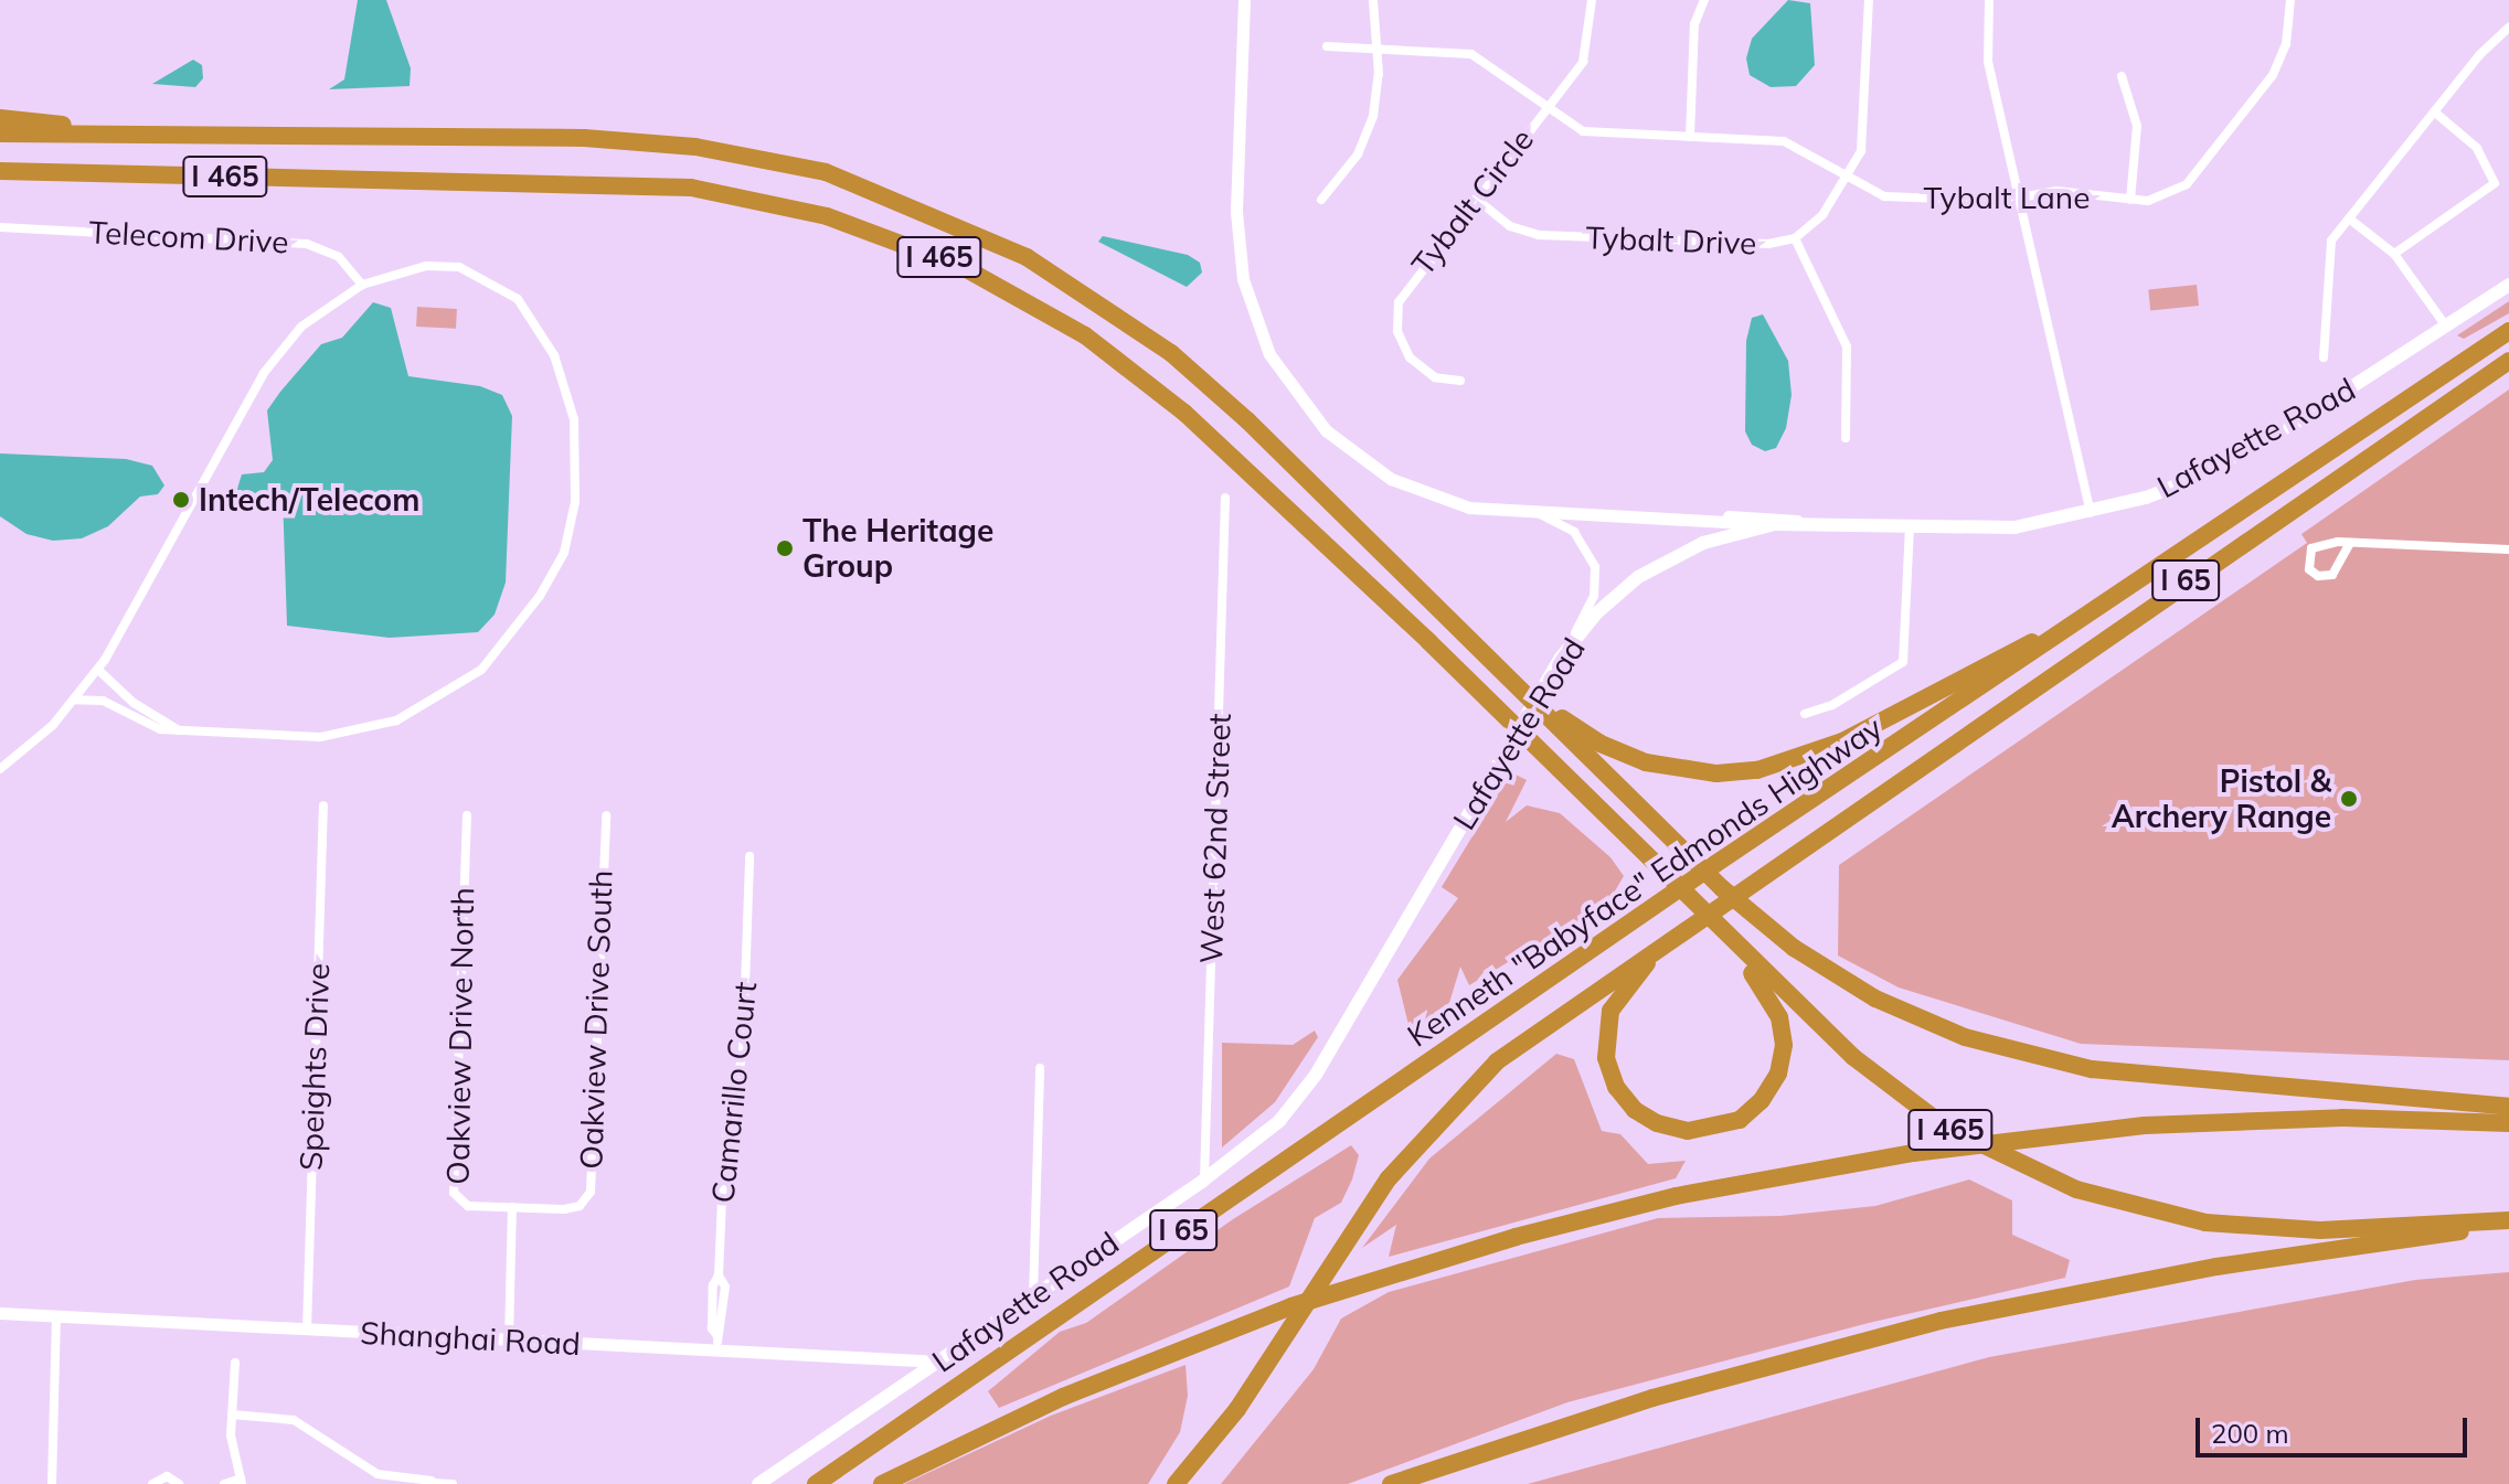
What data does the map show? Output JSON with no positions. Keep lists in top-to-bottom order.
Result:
{
  "streets": {
    "highway": ["I 465", "I 65", "Kenneth \"Babyface\" Edmonds Highway"],
    "main road": ["Lafayette Road"],
    "street": [
      "Tybalt Lane",
      "Tybalt Circle",
      "Telecom Drive",
      "Tybalt Drive",
      "West 62nd Street",
      "Oakview Drive South",
      "Oakview Drive North",
      "Speights Drive",
      "Camarillo Court",
      "Shanghai Road"
    ]
  },
  "crossings": [
    ["Tybalt Lane", "Tybalt Circle"],
    ["Tybalt Lane", "Tybalt Drive"],
    ["Tybalt Circle", "Tybalt Drive"],
    ["Lafayette Road", "West 62nd Street"],
    ["Lafayette Road", "Shanghai Road"],
    ["Oakview Drive South", "Oakview Drive North"],
    ["Speights Drive", "Shanghai Road"],
    ["Camarillo Court", "Shanghai Road"]
  ],
  "places": ["Intech/Telecom", "The Heritage Group", "Pistol & Archery Range"],
  "scale_bar": "200 m"
}
